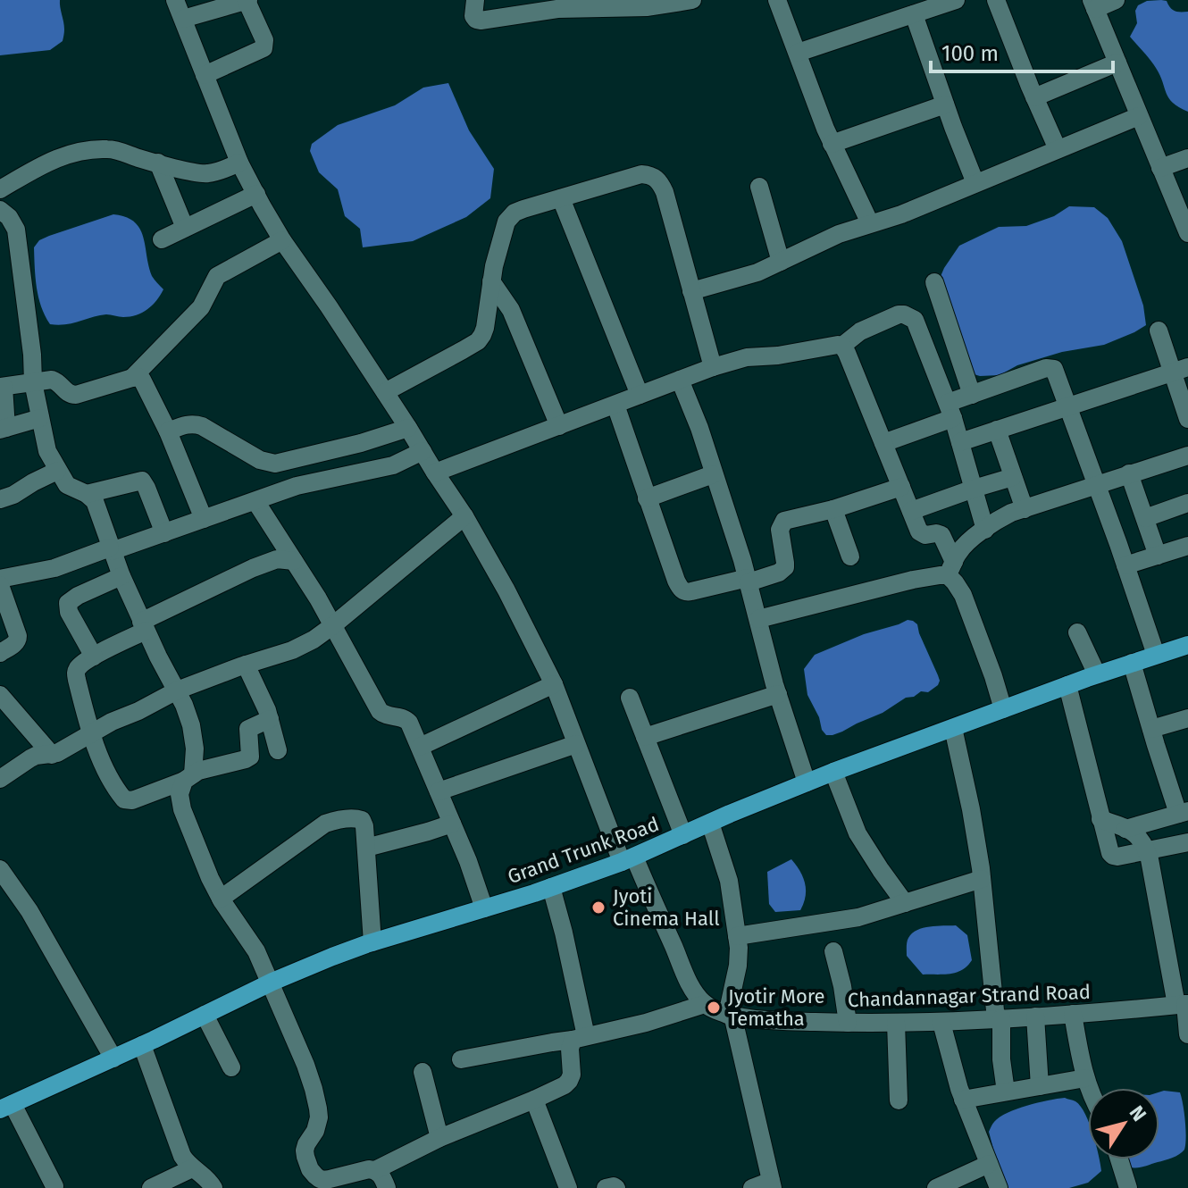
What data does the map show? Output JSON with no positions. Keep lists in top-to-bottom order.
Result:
{
  "streets": {
    "main road": ["Grand Trunk Road"],
    "street": ["Chandannagar Strand Road"]
  },
  "places": ["Jyoti Cinema Hall", "Jyotir More Tematha"],
  "scale_bar": "100 m",
  "north": "top right"
}
